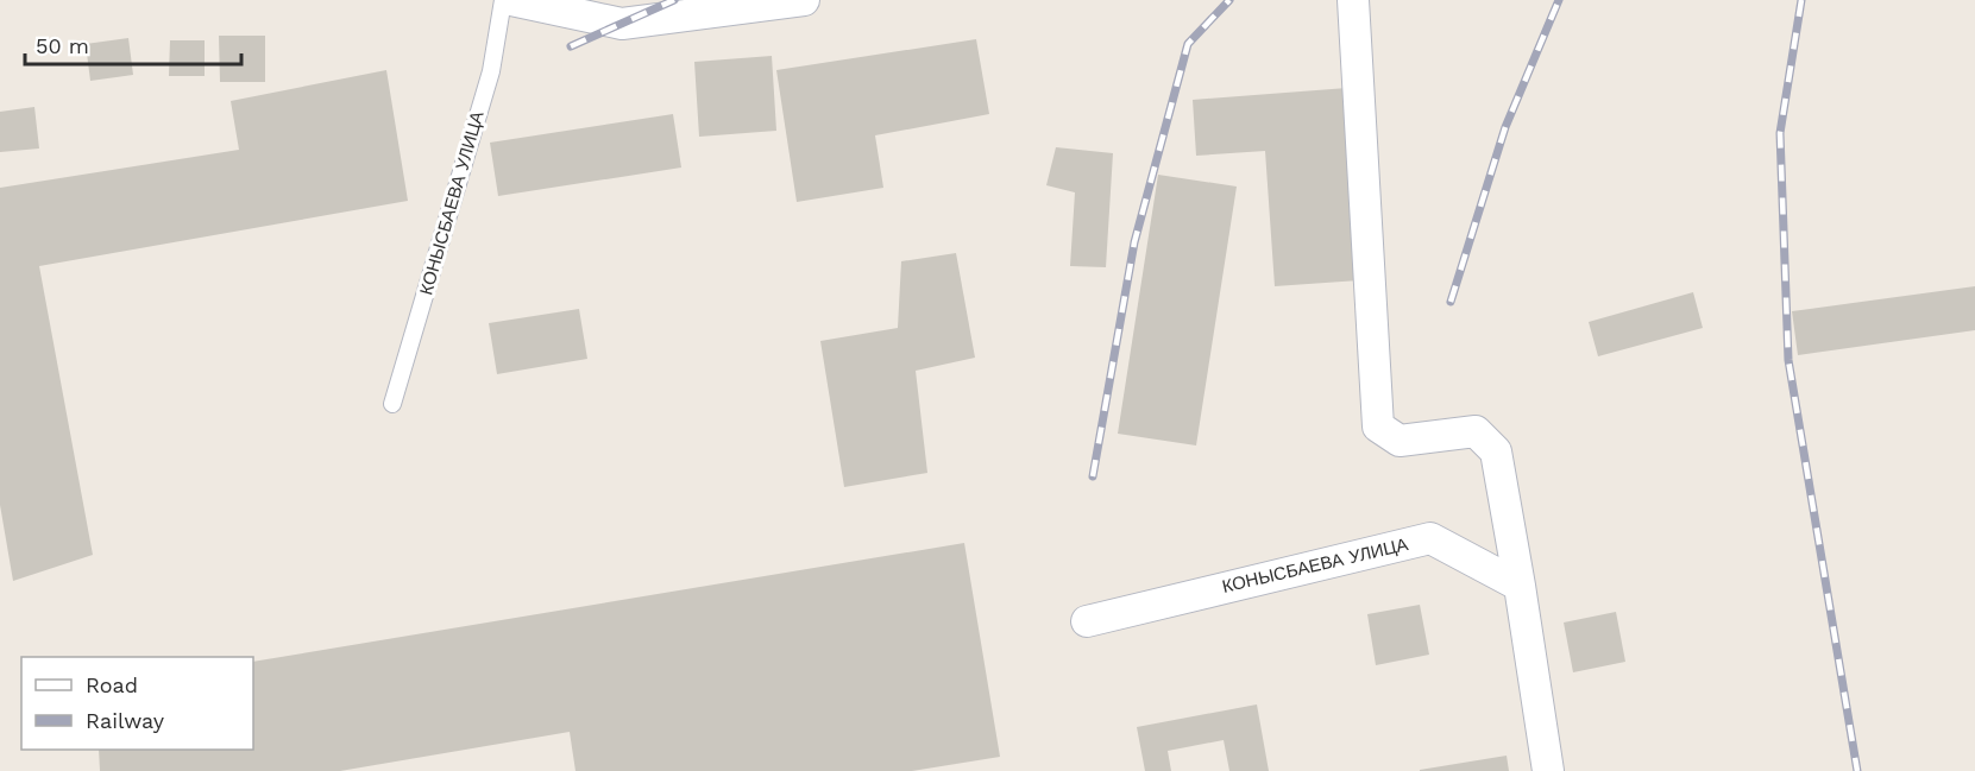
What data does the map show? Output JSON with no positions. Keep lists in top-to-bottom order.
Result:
{
  "streets": {
    "street": ["КОНЫСБАЕВА УЛИЦА"]
  },
  "legend": ["Road", "Railway"],
  "scale_bar": "50 m"
}
